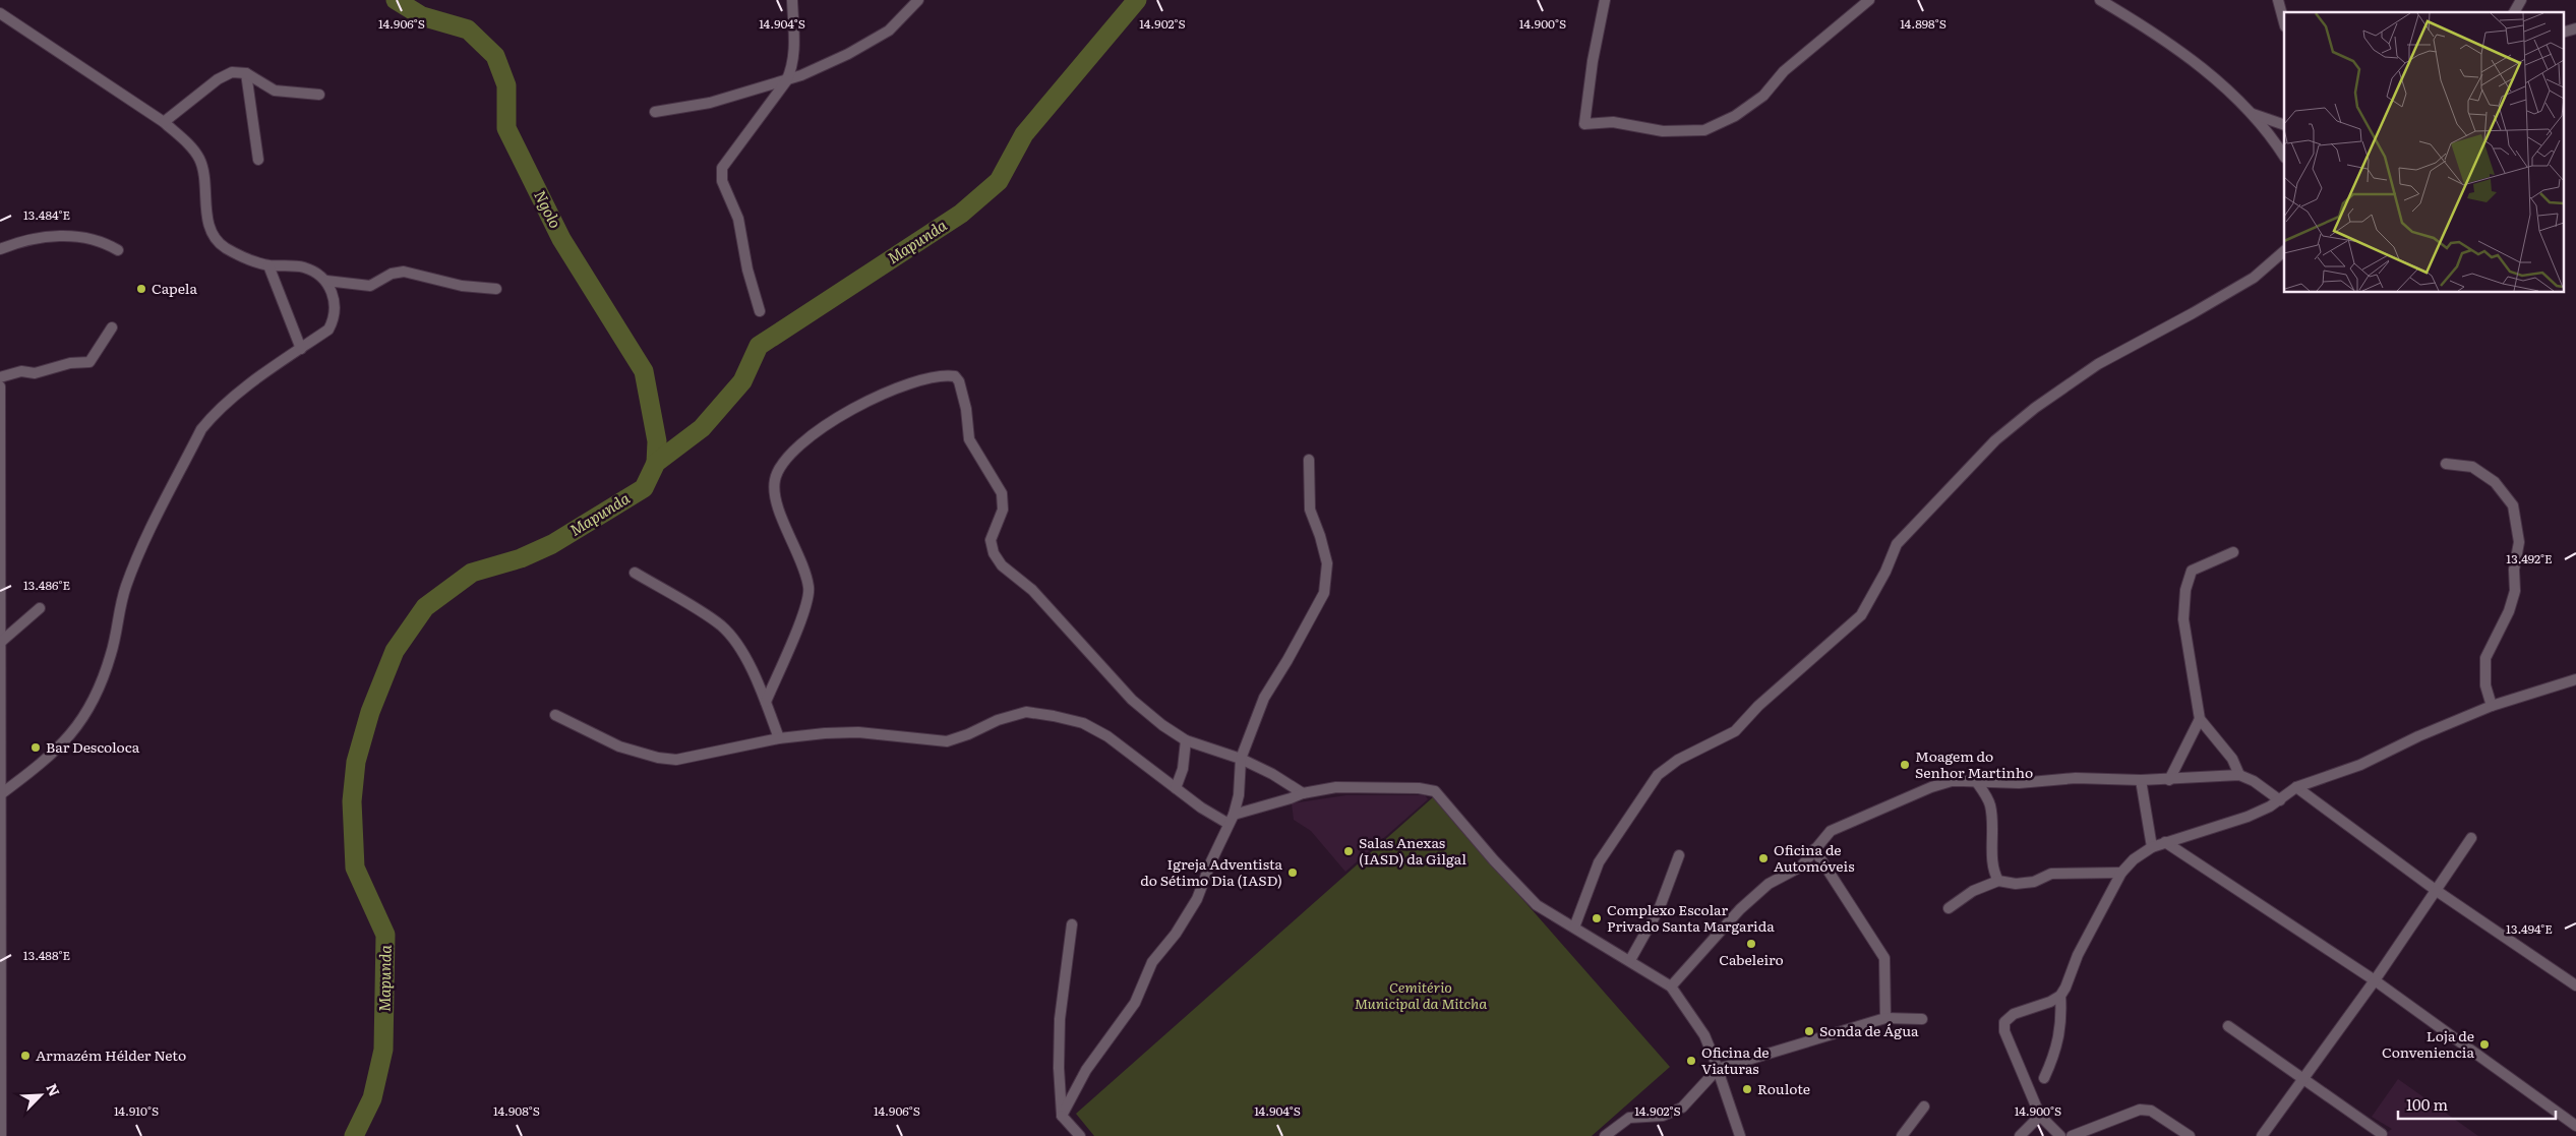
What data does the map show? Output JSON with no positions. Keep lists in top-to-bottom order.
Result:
{
  "water": ["Ngolo", "Mapunda"],
  "parks": ["Cemitério Municipal da Mitcha"],
  "places": [
    "Capela",
    "Bar Descoloca",
    "Moagem do Senhor Martinho",
    "Salas Anexas (IASD) da Gilgal",
    "Oficina de Automóveis",
    "Igreja Adventista do Sétimo Dia (IASD)",
    "Complexo Escolar Privado Santa Margarida",
    "Cabeleiro",
    "Sonda de Água",
    "Loja de Conveniencia",
    "Armazém Hélder Neto",
    "Oficina de Viaturas",
    "Roulote"
  ],
  "scale_bar": "100 m",
  "north": "top right",
  "coordinates": [
    "14.906°S",
    "14.904°S",
    "14.902°S",
    "14.900°S",
    "14.898°S",
    "13.484°E",
    "13.492°E",
    "13.486°E",
    "13.494°E",
    "13.488°E",
    "14.910°S",
    "14.908°S"
  ]
}
